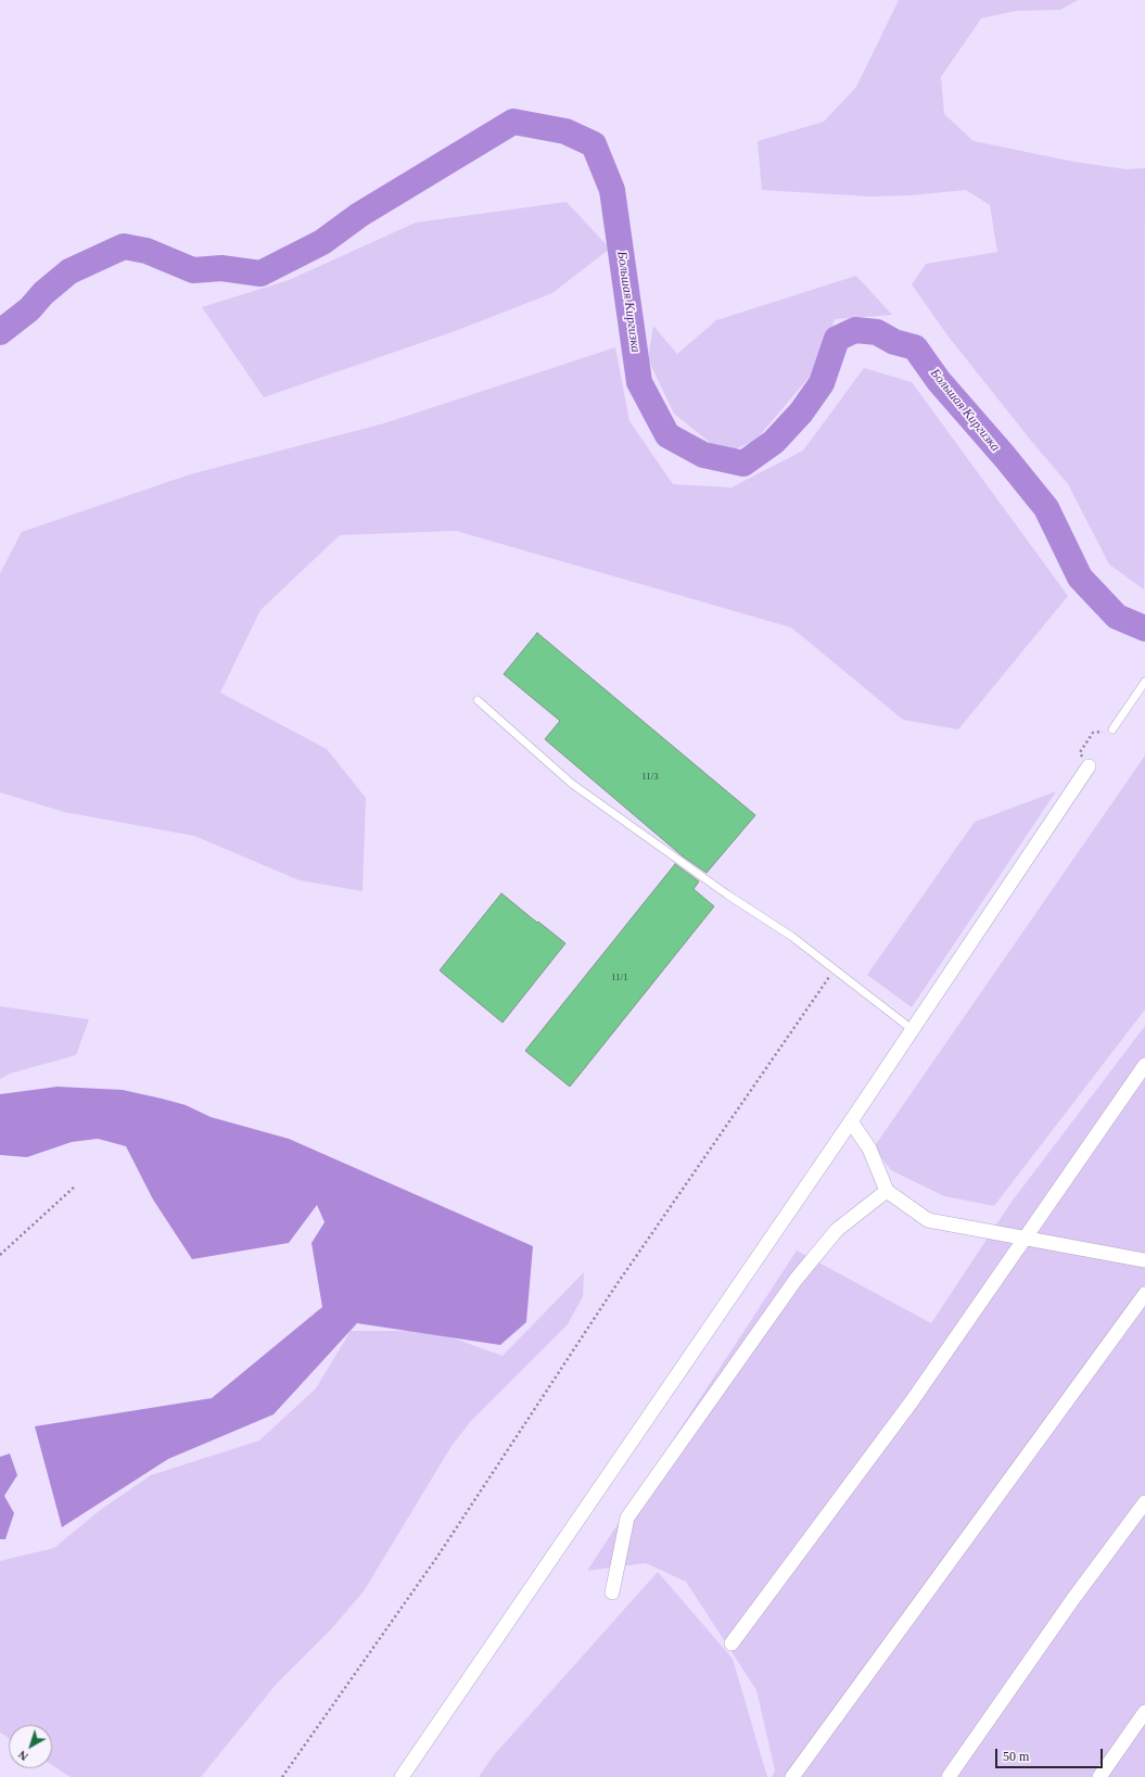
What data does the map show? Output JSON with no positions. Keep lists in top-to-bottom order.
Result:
{
  "water": ["Большая Киргизка"],
  "house_numbers": ["11/3", "11/1"],
  "scale_bar": "50 m",
  "north": "bottom left"
}
